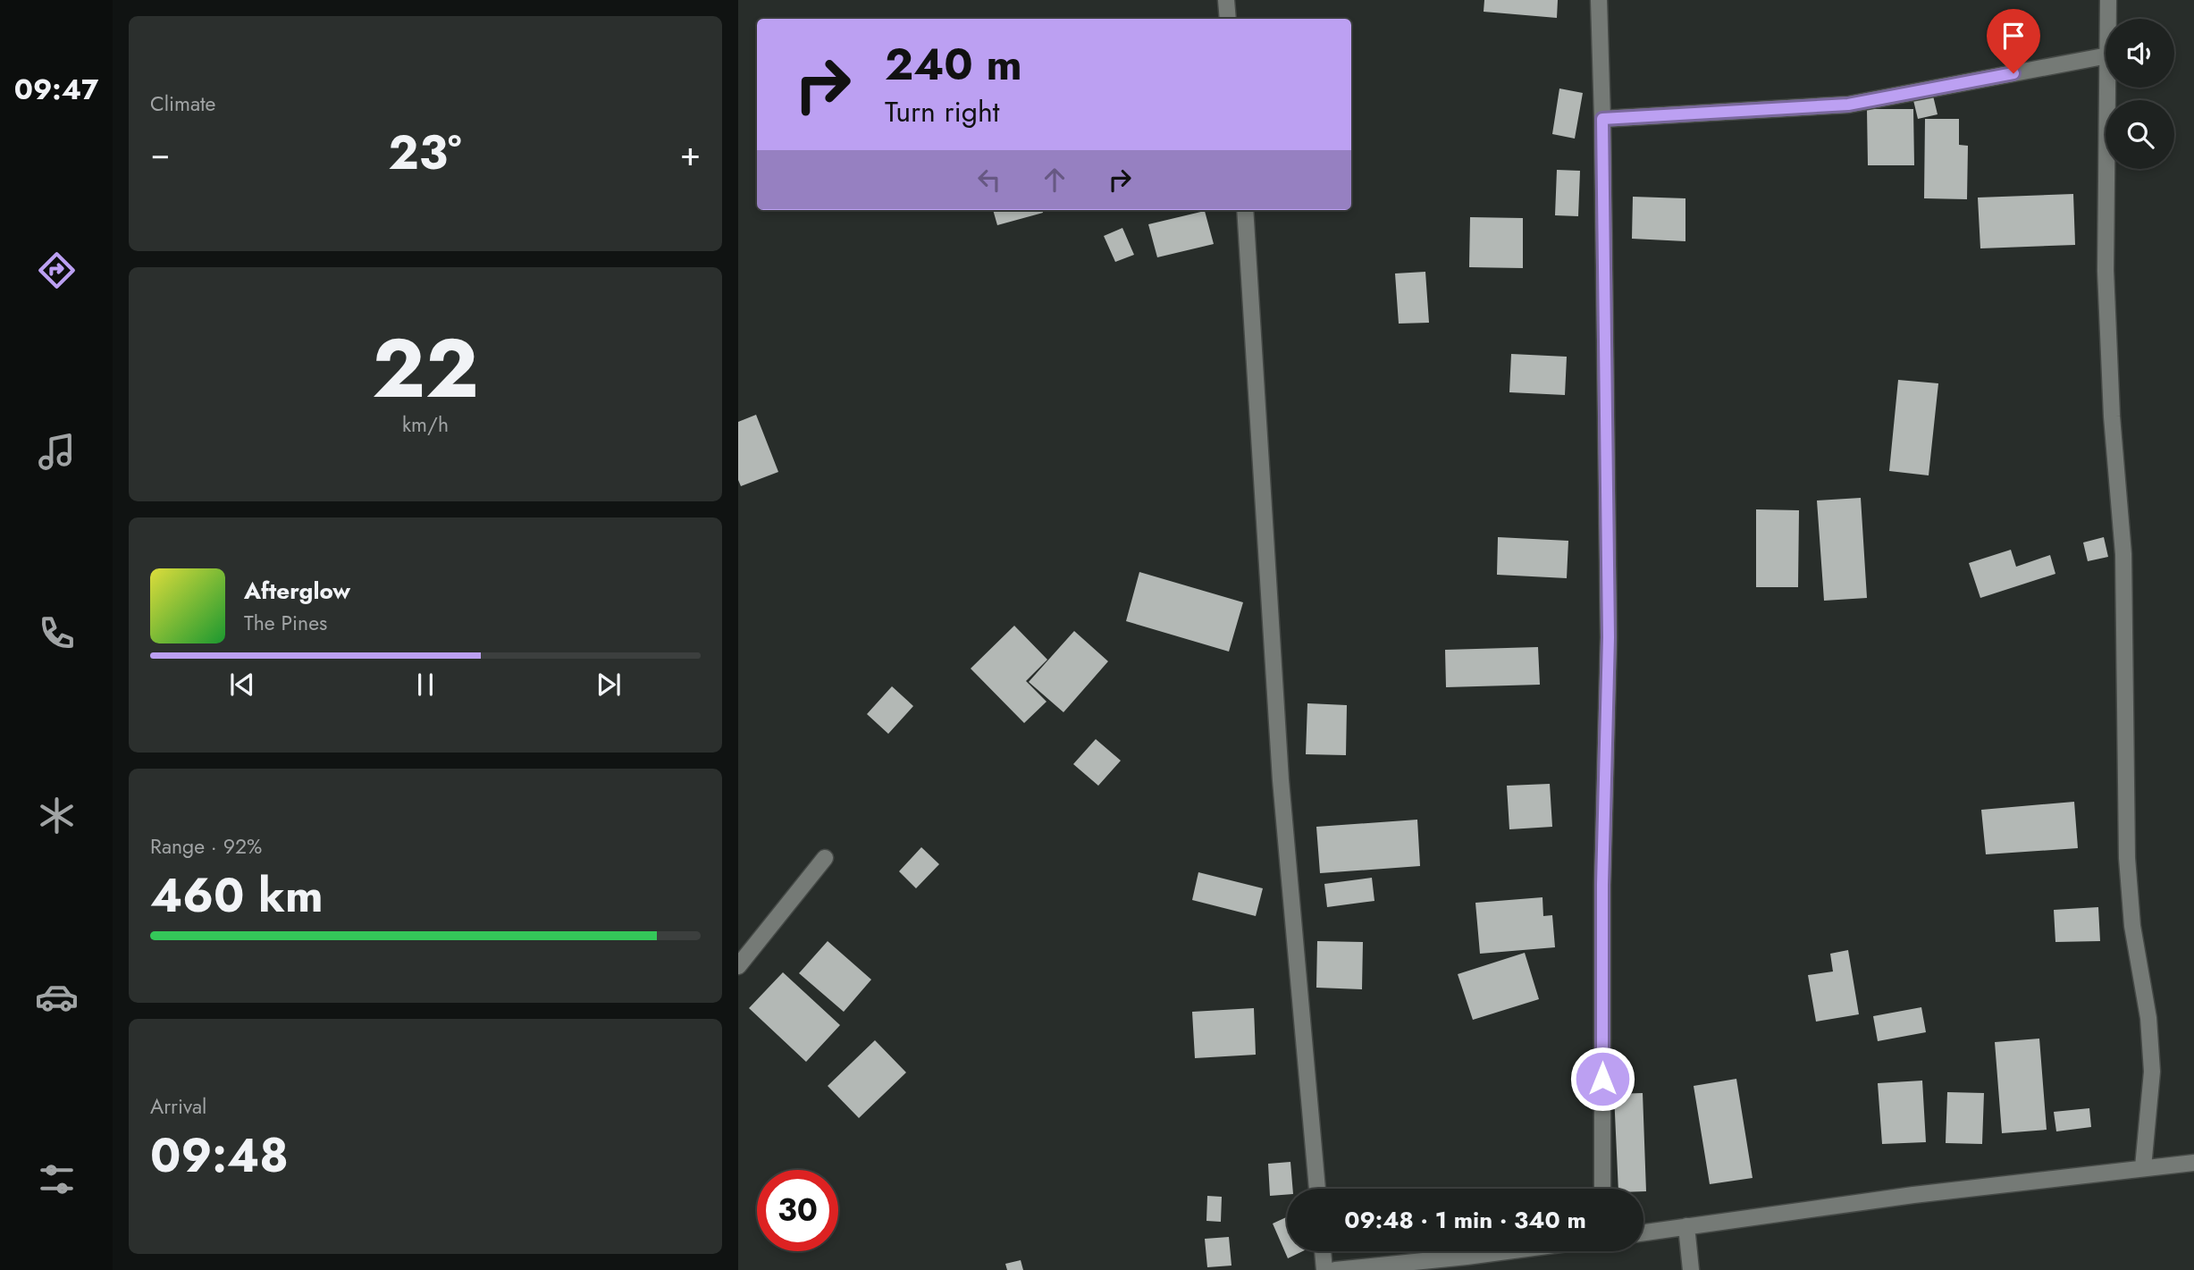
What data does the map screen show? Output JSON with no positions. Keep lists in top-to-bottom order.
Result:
{
  "page": {
    "tabs": "09:47",
    "tile": [
      "Climate",
      ["22", "km/h"],
      ["Range · 92%", "460 km"],
      ["Arrival", "09:48"]
    ],
    "turn": ["240 m", "Turn right"],
    "heat": ["−", "23°", "+"],
    "song": ["Afterglow", "The Pines"],
    "limit": "30",
    "trip": "09:48 · 1 min · 340 m"
  }
}
